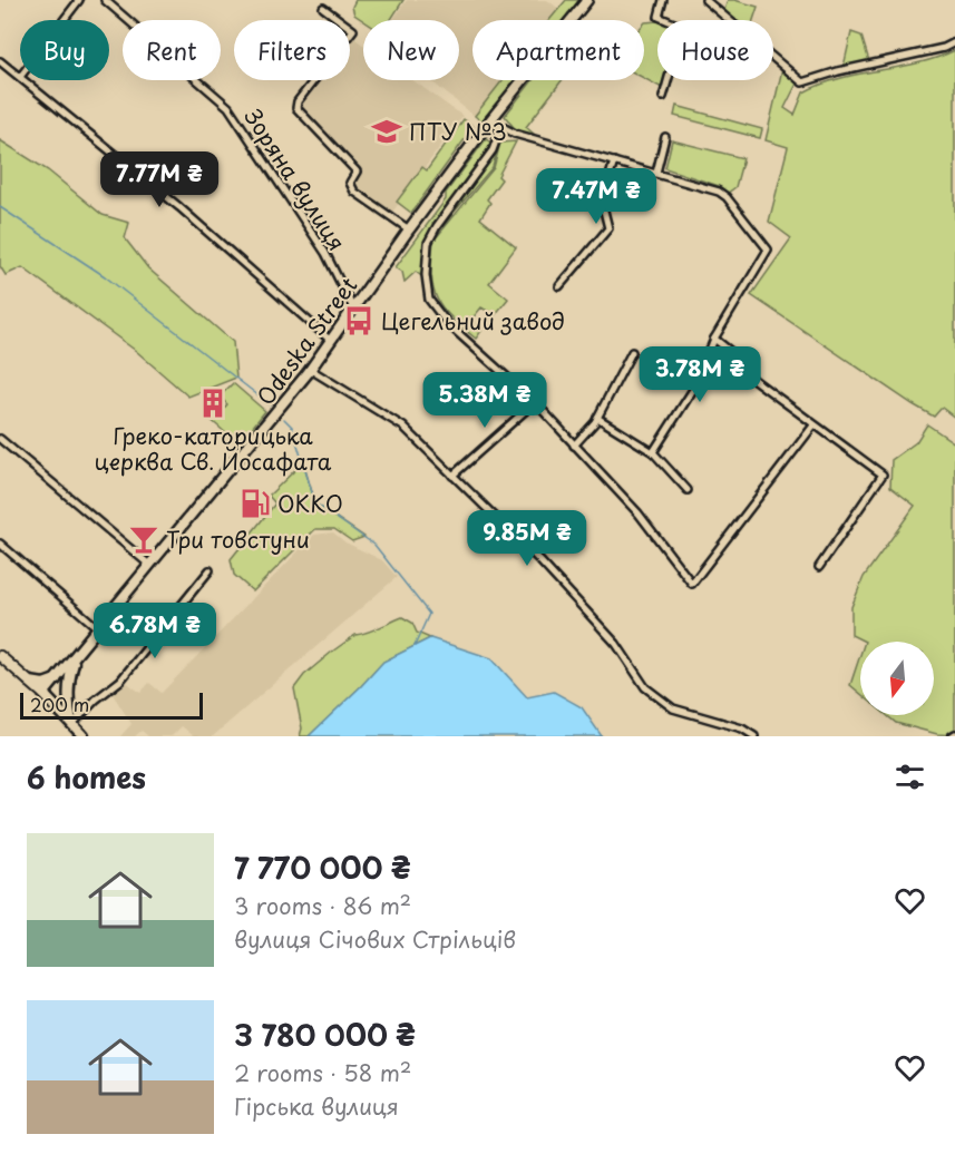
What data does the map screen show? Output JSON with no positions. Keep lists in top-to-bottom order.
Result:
{
  "streets": {
    "main road": ["Odeska Street"],
    "street": ["Зоряна вулиця"]
  },
  "crossings": [
    ["Зоряна вулиця", "Odeska Street"]
  ],
  "places": {
    "school or university": ["ПТУ №3"],
    "bus stop": ["Цегельний завод"],
    "building": ["Греко-каторицька церква Св. Йосафата"],
    "fuel station": ["OKKO"],
    "bar": ["Три товстуни"]
  },
  "scale_bar": "200 m",
  "north": "bottom",
  "page": {
    "chip": [
      "Buy",
      "Rent",
      "Filters",
      "New",
      "Apartment",
      "House"
    ],
    "price": [
      "7.77M ₴",
      "7.47M ₴",
      "3.78M ₴",
      "5.38M ₴",
      "9.85M ₴",
      "6.78M ₴"
    ],
    "scale": "200 m",
    "heading": "6 homes",
    "list": [
      {
        "name": "7 770 000 ₴",
        "note": "3 rooms · 86 m² · вулиця Січових Стрільців"
      },
      {
        "name": "3 780 000 ₴",
        "note": "2 rooms · 58 m² · Гірська вулиця"
      }
    ]
  }
}
